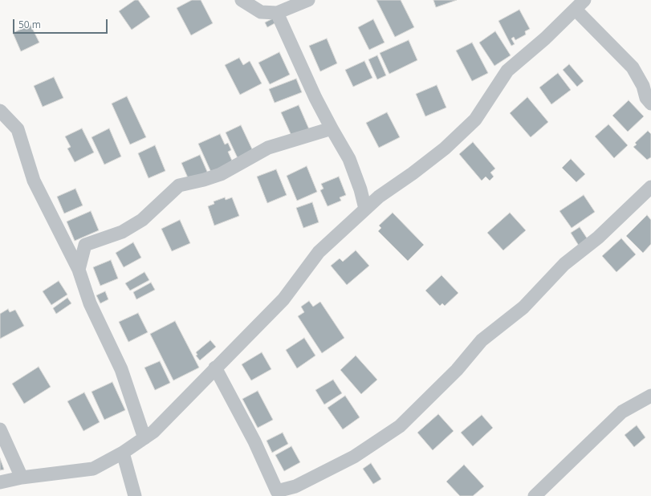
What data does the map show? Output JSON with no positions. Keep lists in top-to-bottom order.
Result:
{
  "scale_bar": "50 m"
}
